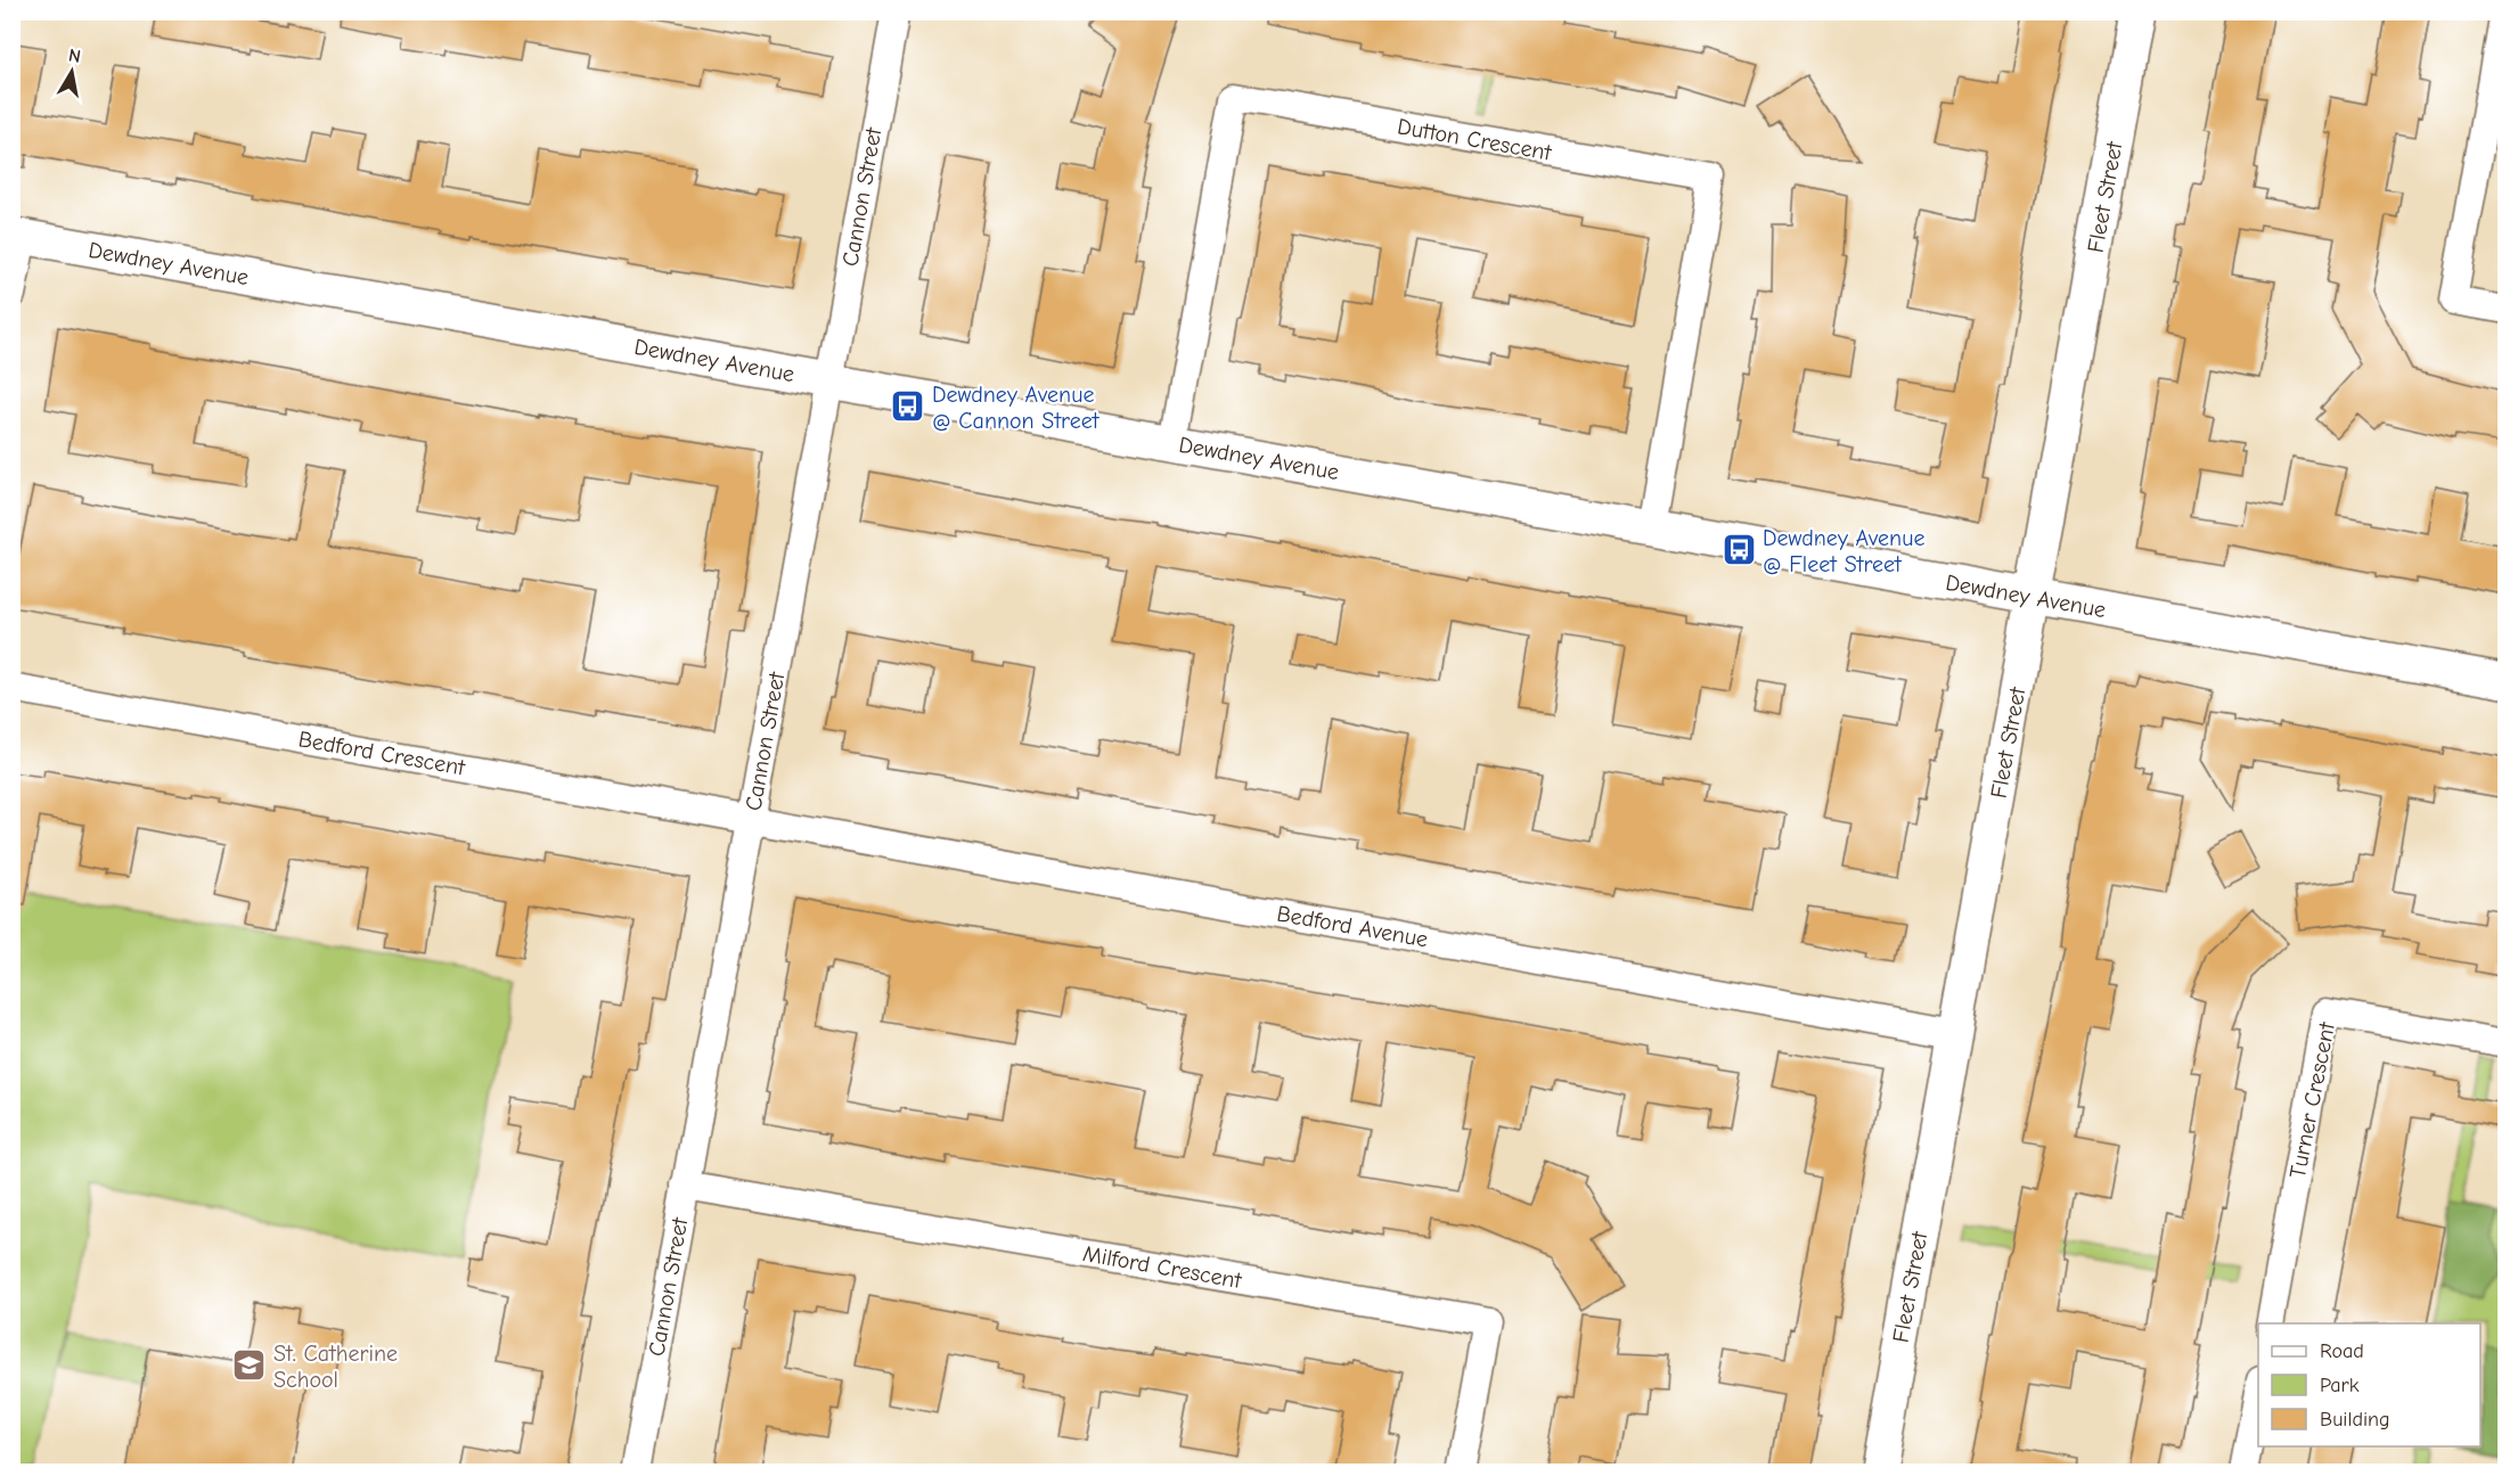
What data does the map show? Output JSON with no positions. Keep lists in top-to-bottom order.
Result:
{
  "streets": {
    "street": [
      "Dutton Crescent",
      "Cannon Street",
      "Fleet Street",
      "Dewdney Avenue",
      "Bedford Crescent",
      "Bedford Avenue",
      "Turner Crescent",
      "Milford Crescent"
    ]
  },
  "crossings": [
    ["Dutton Crescent", "Dewdney Avenue"],
    ["Cannon Street", "Dewdney Avenue"],
    ["Cannon Street", "Bedford Crescent"],
    ["Cannon Street", "Bedford Avenue"],
    ["Cannon Street", "Milford Crescent"],
    ["Fleet Street", "Dewdney Avenue"],
    ["Fleet Street", "Bedford Avenue"],
    ["Bedford Crescent", "Bedford Avenue"]
  ],
  "places": {
    "bus stop": ["Dewdney Avenue @ Cannon Street", "Dewdney Avenue @ Fleet Street"],
    "school or university": ["St. Catherine School"]
  },
  "legend": ["Road", "Park", "Building"],
  "north": "top"
}
